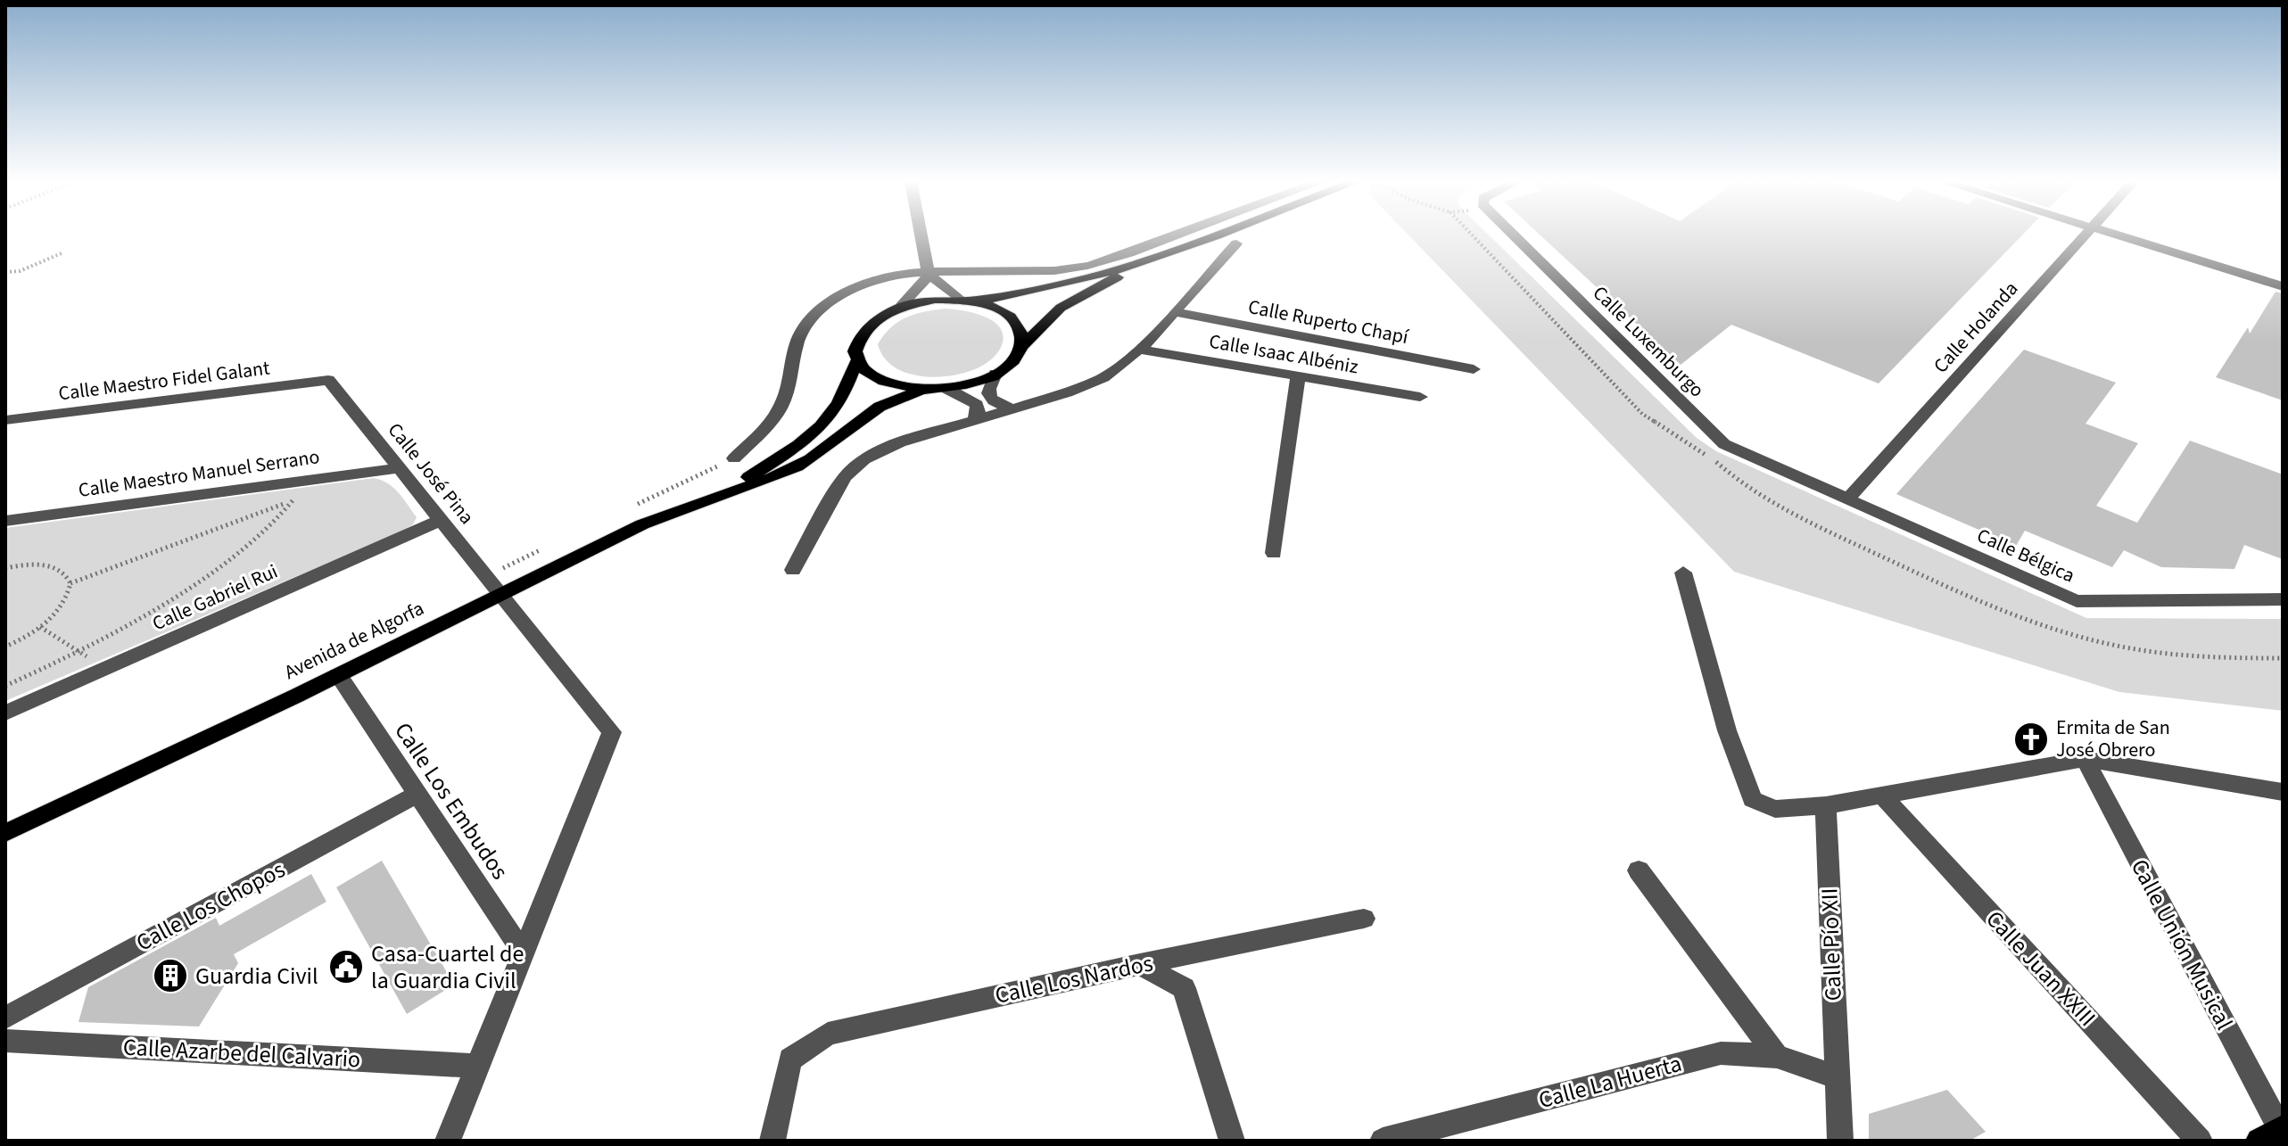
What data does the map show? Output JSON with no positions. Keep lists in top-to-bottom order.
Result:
{
  "streets": {
    "main road": ["Avenida de Algorfa"],
    "street": [
      "Calle Ruperto Chapí",
      "Calle Holanda",
      "Calle Luxemburgo",
      "Calle Isaac Albéniz",
      "Calle Maestro Fidel Galant",
      "Calle Maestro Manuel Serrano",
      "Calle José Pina",
      "Calle Bélgica",
      "Calle Gabriel Rui",
      "Calle Los Embudos",
      "Calle Los Chopos",
      "Calle Pío XII",
      "Calle Unión Musical",
      "Calle Juan XXIII",
      "Calle Los Nardos",
      "Calle Azarbe del Calvario",
      "Calle La Huerta"
    ]
  },
  "crossings": [
    ["Calle Holanda", "Calle Luxemburgo"],
    ["Calle Holanda", "Calle Bélgica"],
    ["Calle Luxemburgo", "Calle Bélgica"],
    ["Calle Maestro Fidel Galant", "Calle José Pina"],
    ["Calle Maestro Manuel Serrano", "Calle José Pina"],
    ["Calle José Pina", "Calle Gabriel Rui"],
    ["Calle José Pina", "Avenida de Algorfa"],
    ["Calle José Pina", "Calle Los Embudos"],
    ["Avenida de Algorfa", "Calle Los Embudos"],
    ["Calle Los Embudos", "Calle Los Chopos"],
    ["Calle Pío XII", "Calle La Huerta"]
  ],
  "places": {
    "church": ["Ermita de San José Obrero"],
    "public building": ["Casa-Cuartel de la Guardia Civil"],
    "building": ["Guardia Civil"]
  }
}
